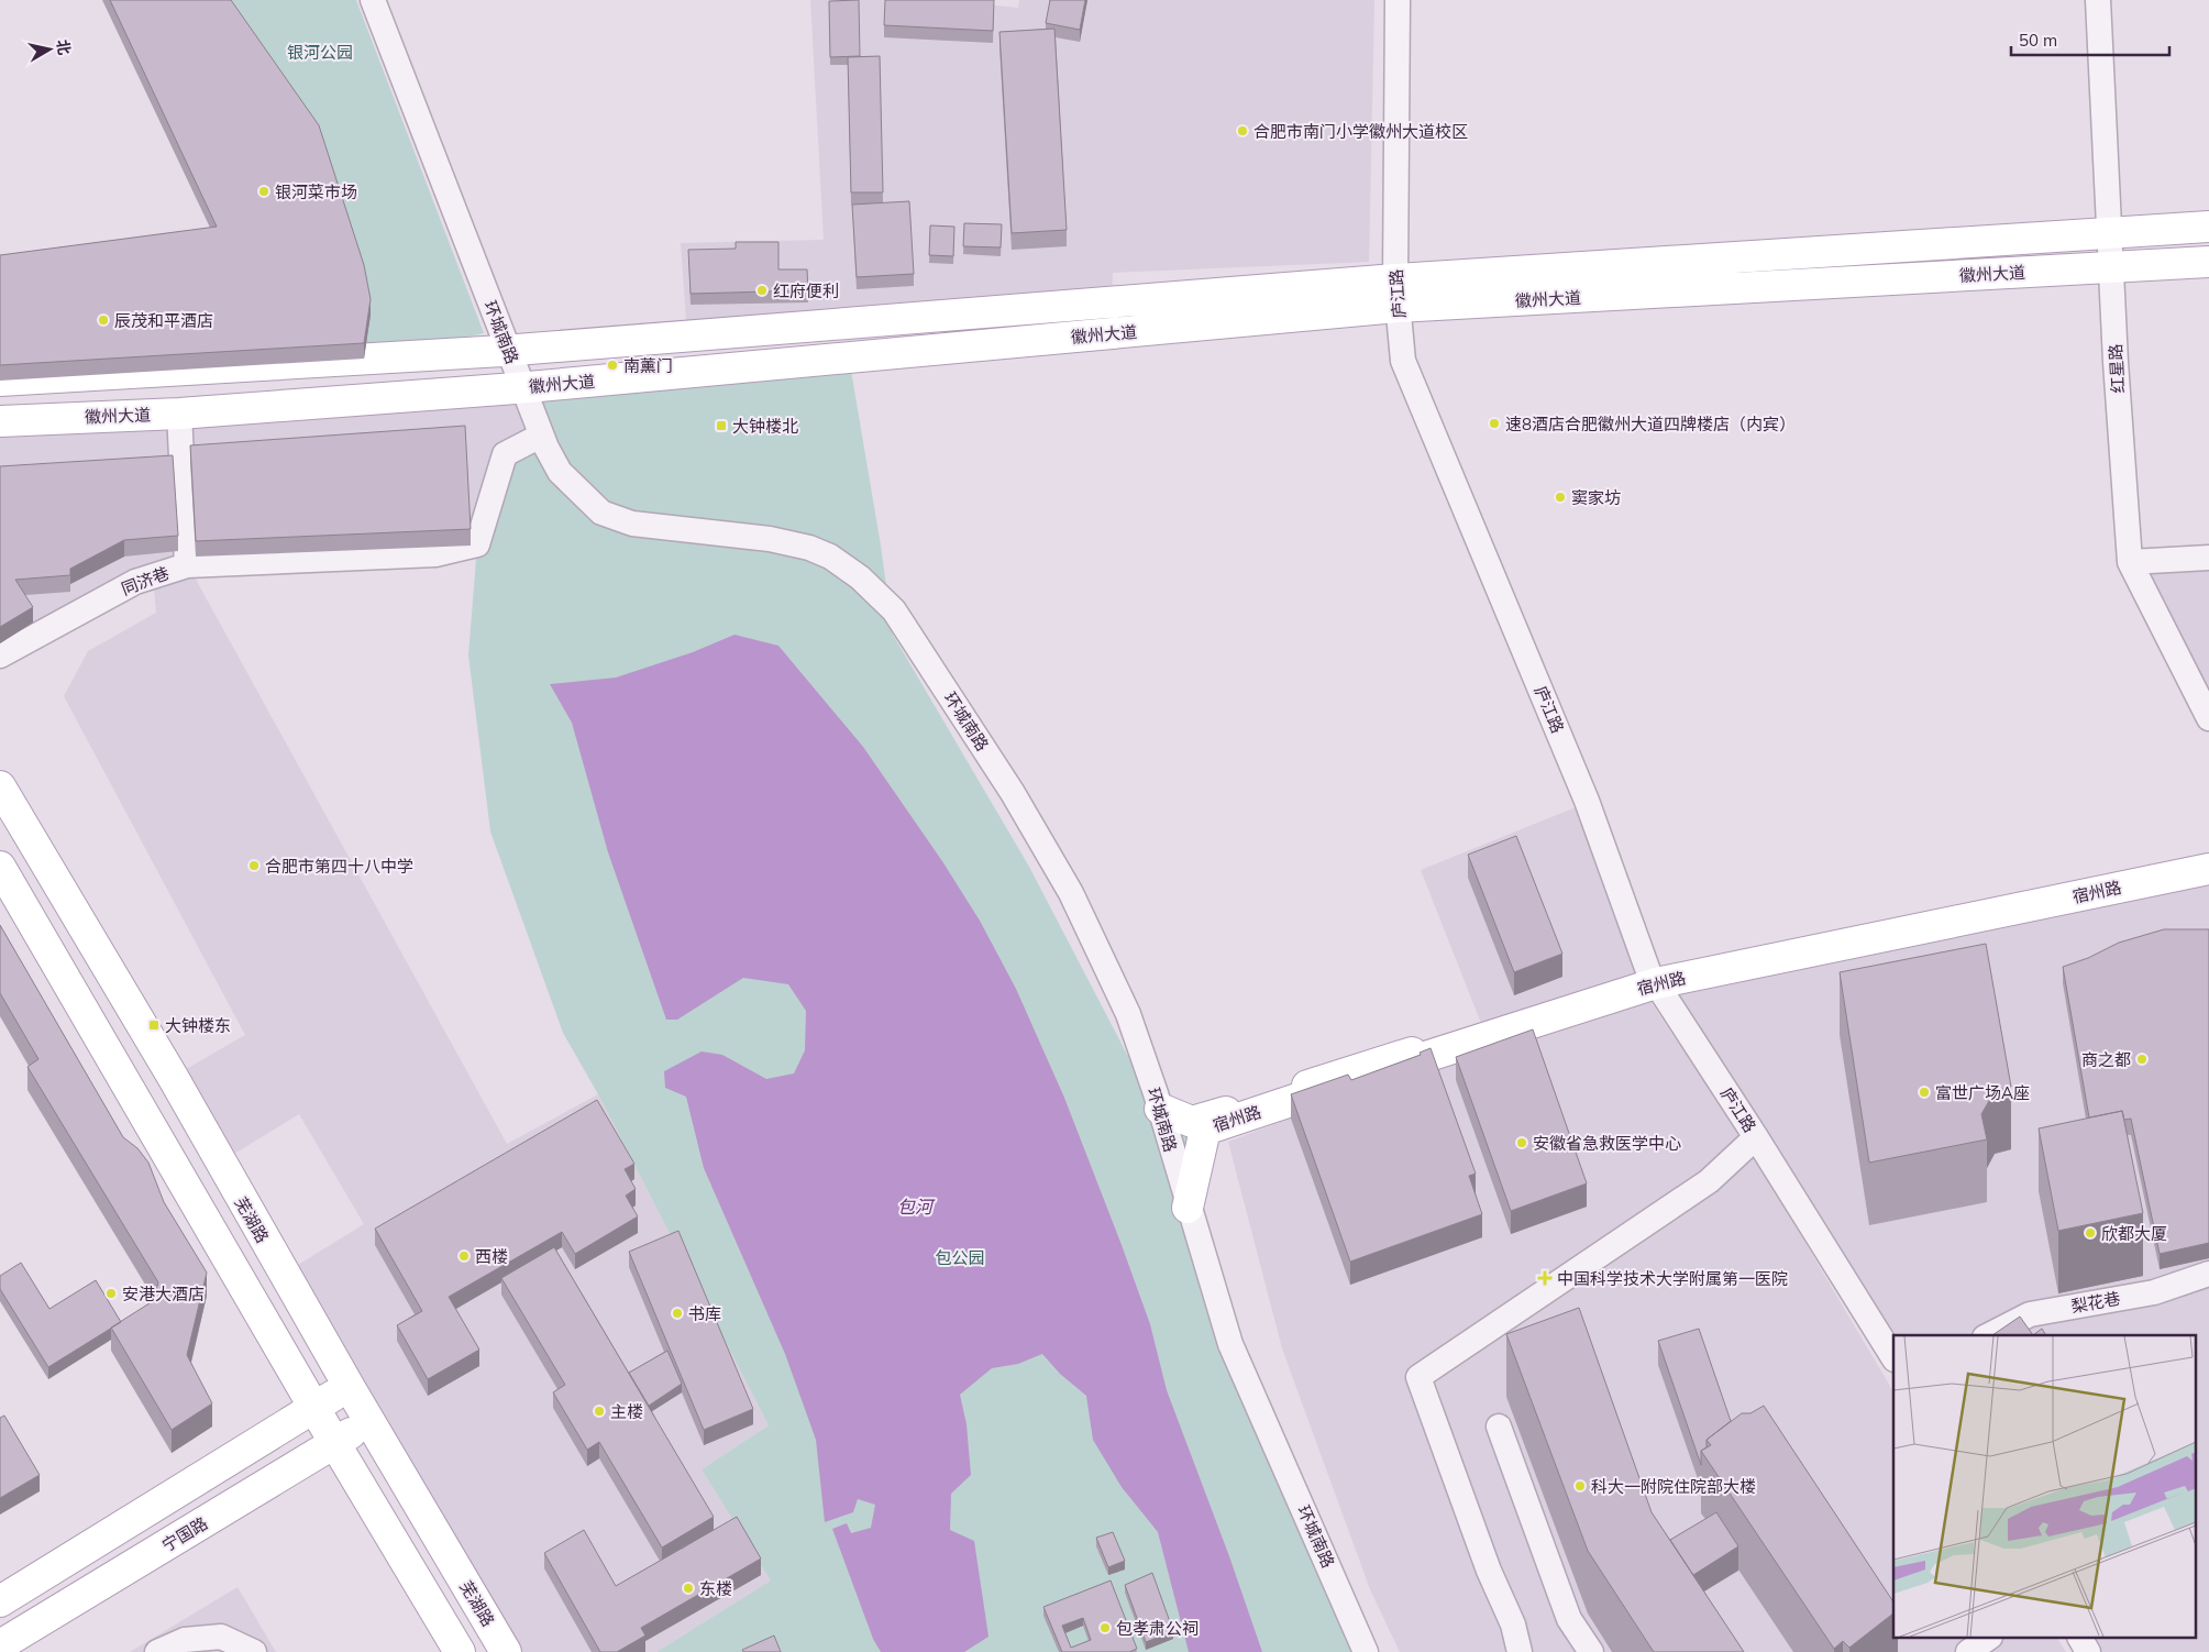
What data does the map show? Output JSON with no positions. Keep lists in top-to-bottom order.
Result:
{
  "streets": {
    "main road": [
      "徽州大道",
      "宿州路",
      "芜湖路",
      "宁国路"
    ],
    "street": [
      "庐江路",
      "环城南路",
      "红星路",
      "同济巷",
      "梨花巷"
    ]
  },
  "crossings": [
    ["徽州大道", "庐江路"],
    ["徽州大道", "环城南路"],
    ["徽州大道", "红星路"],
    ["徽州大道", "同济巷"],
    ["庐江路", "宿州路"],
    ["环城南路", "宿州路"],
    ["芜湖路", "宁国路"]
  ],
  "water": ["包河"],
  "parks": ["银河公园", "包公园"],
  "places": {
    "other": [
      "合肥市南门小学徽州大道校区",
      "银河菜市场",
      "红府便利",
      "辰茂和平酒店",
      "南薰门",
      "速8酒店合肥徽州大道四牌楼店（内宾）",
      "窦家坊",
      "合肥市第四十八中学",
      "商之都",
      "富世广场A座",
      "安徽省急救医学中心",
      "欣都大厦",
      "西楼",
      "安港大酒店",
      "书库",
      "主楼",
      "科大一附院住院部大楼",
      "东楼",
      "包孝肃公祠"
    ],
    "transit": ["大钟楼北", "大钟楼东"],
    "health": ["中国科学技术大学附属第一医院"]
  },
  "scale_bar": "50 m",
  "north": "right"
}
